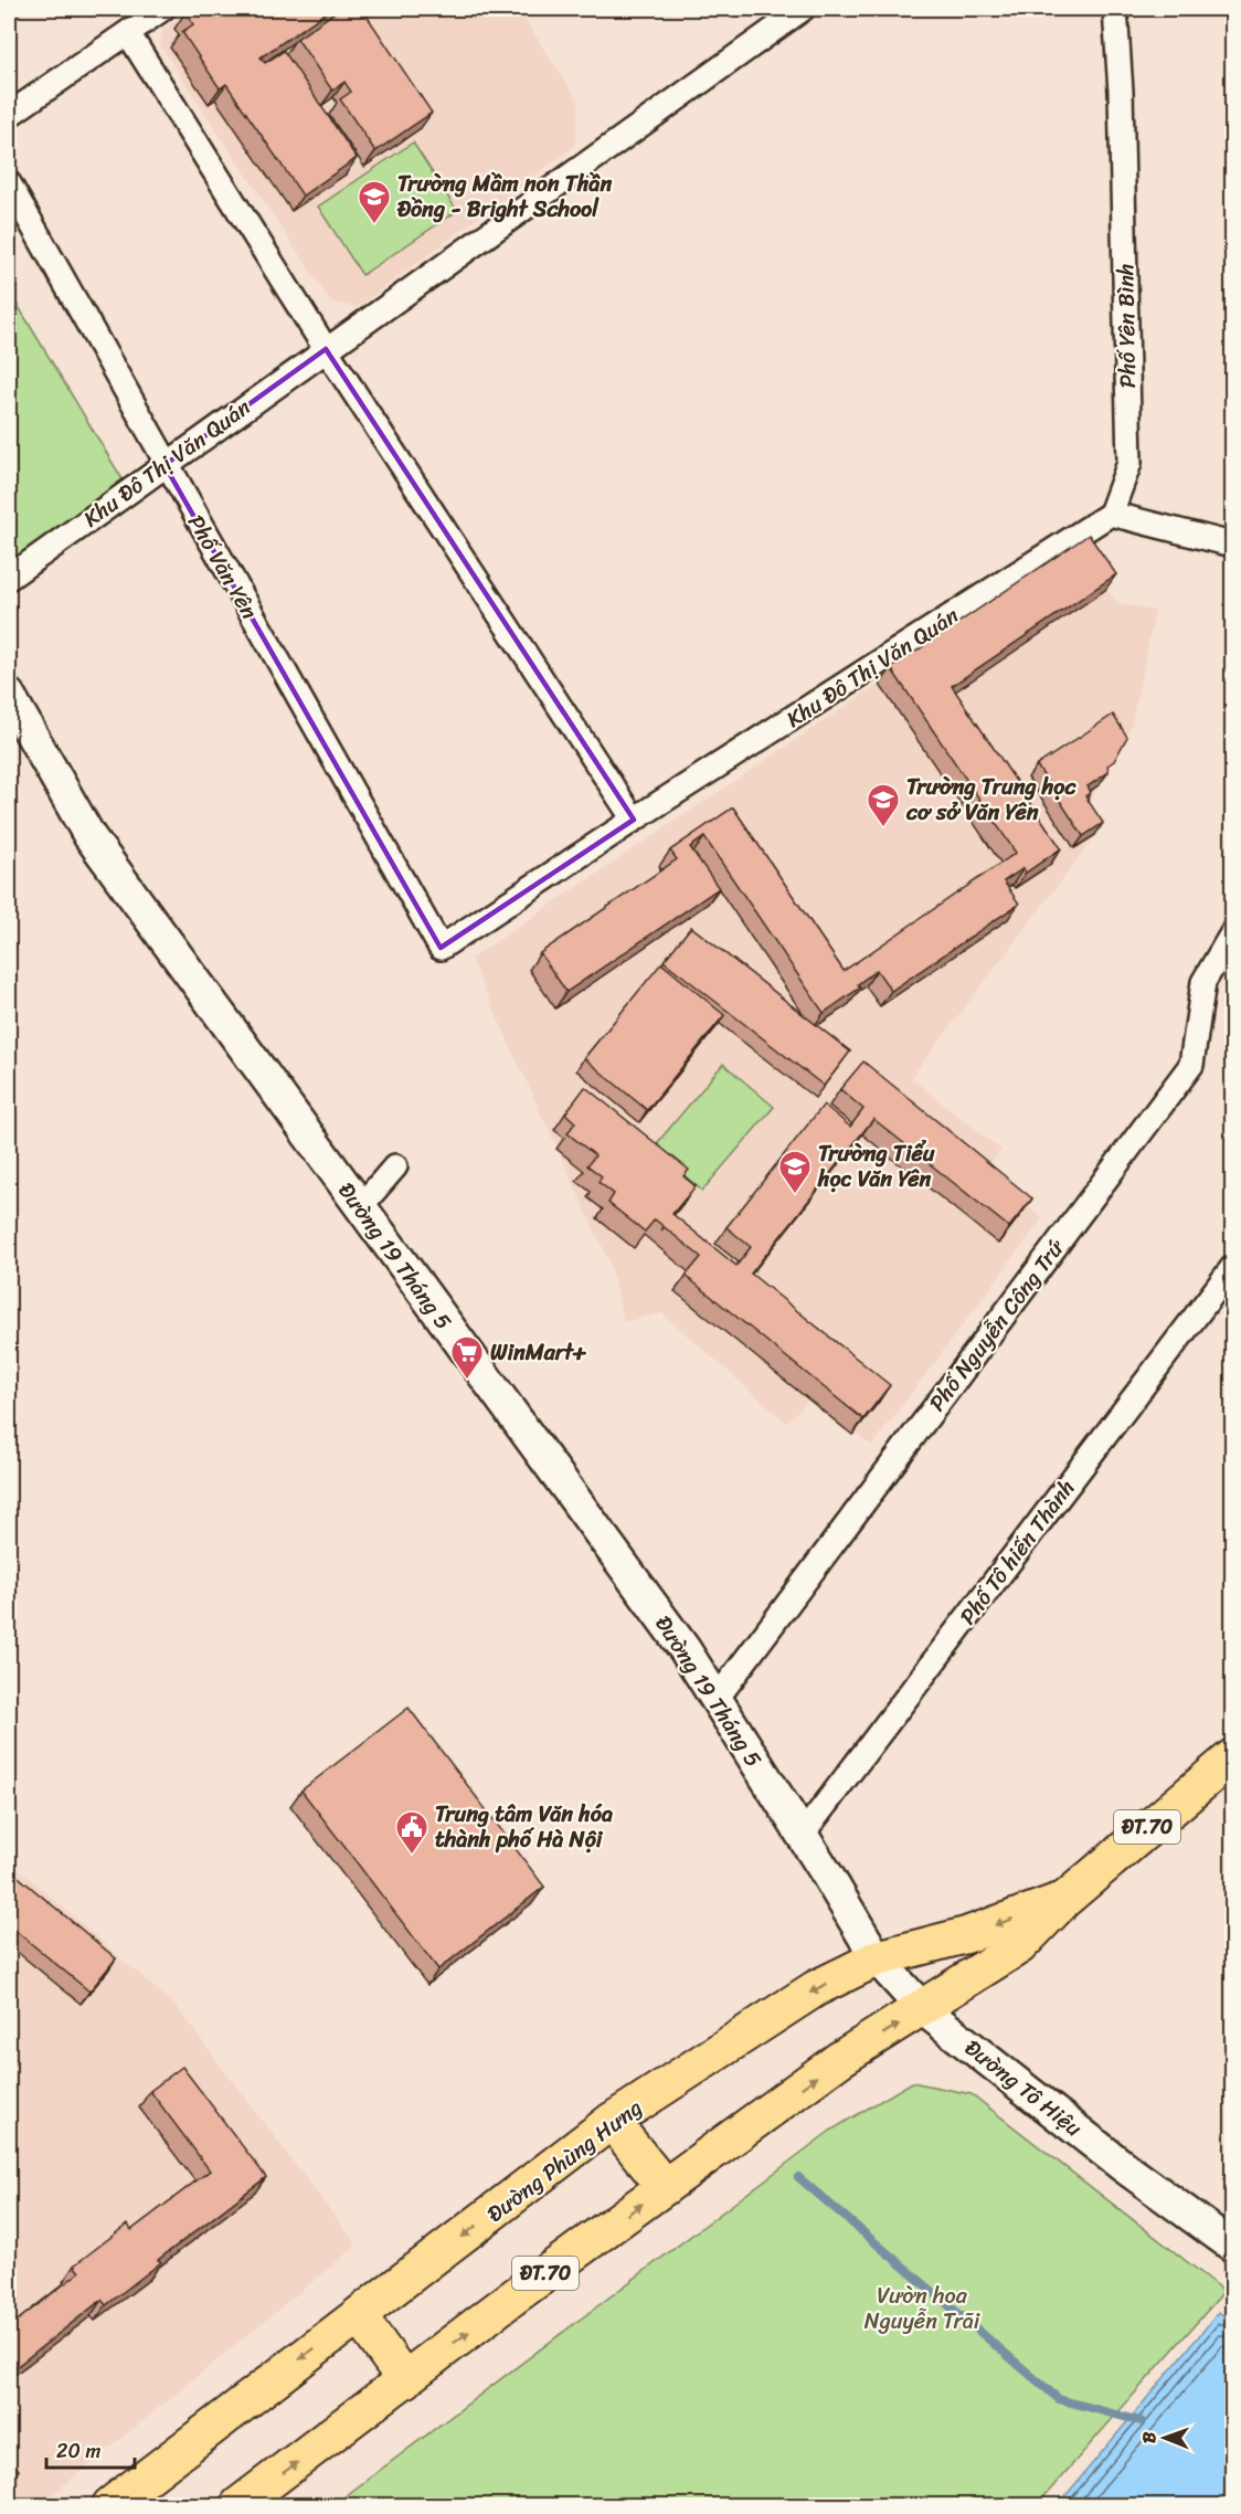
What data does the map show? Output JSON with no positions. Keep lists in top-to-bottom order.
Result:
{
  "streets": {
    "main road": ["ĐT.70", "Đường Phùng Hưng"],
    "street": [
      "Phố Yên Bình",
      "Khu Đô Thị Văn Quán",
      "Phố Văn Yên",
      "Đường 19 Tháng 5",
      "Phố Nguyễn Công Trứ",
      "Phố Tô hiến Thành",
      "Đường Tô Hiệu"
    ]
  },
  "crossings": [
    ["Phố Yên Bình", "Khu Đô Thị Văn Quán"],
    ["Khu Đô Thị Văn Quán", "Phố Văn Yên"],
    ["Đường 19 Tháng 5", "Phố Nguyễn Công Trứ"],
    ["Đường 19 Tháng 5", "Phố Tô hiến Thành"],
    ["Đường 19 Tháng 5", "Đường Tô Hiệu"],
    ["Đường 19 Tháng 5", "Đường Phùng Hưng"],
    ["Đường Tô Hiệu", "Đường Phùng Hưng"]
  ],
  "parks": ["Vườn hoa Nguyễn Trãi"],
  "places": {
    "school or university": ["Trường Mầm non Thần Đồng - Bright School", "Trường Trung học cơ sở Văn Yên", "Trường Tiểu học Văn Yên"],
    "supermarket": ["WinMart+"],
    "public building": ["Trung tâm Văn hóa thành phố Hà Nội"]
  },
  "scale_bar": "20 m",
  "north": "left"
}
